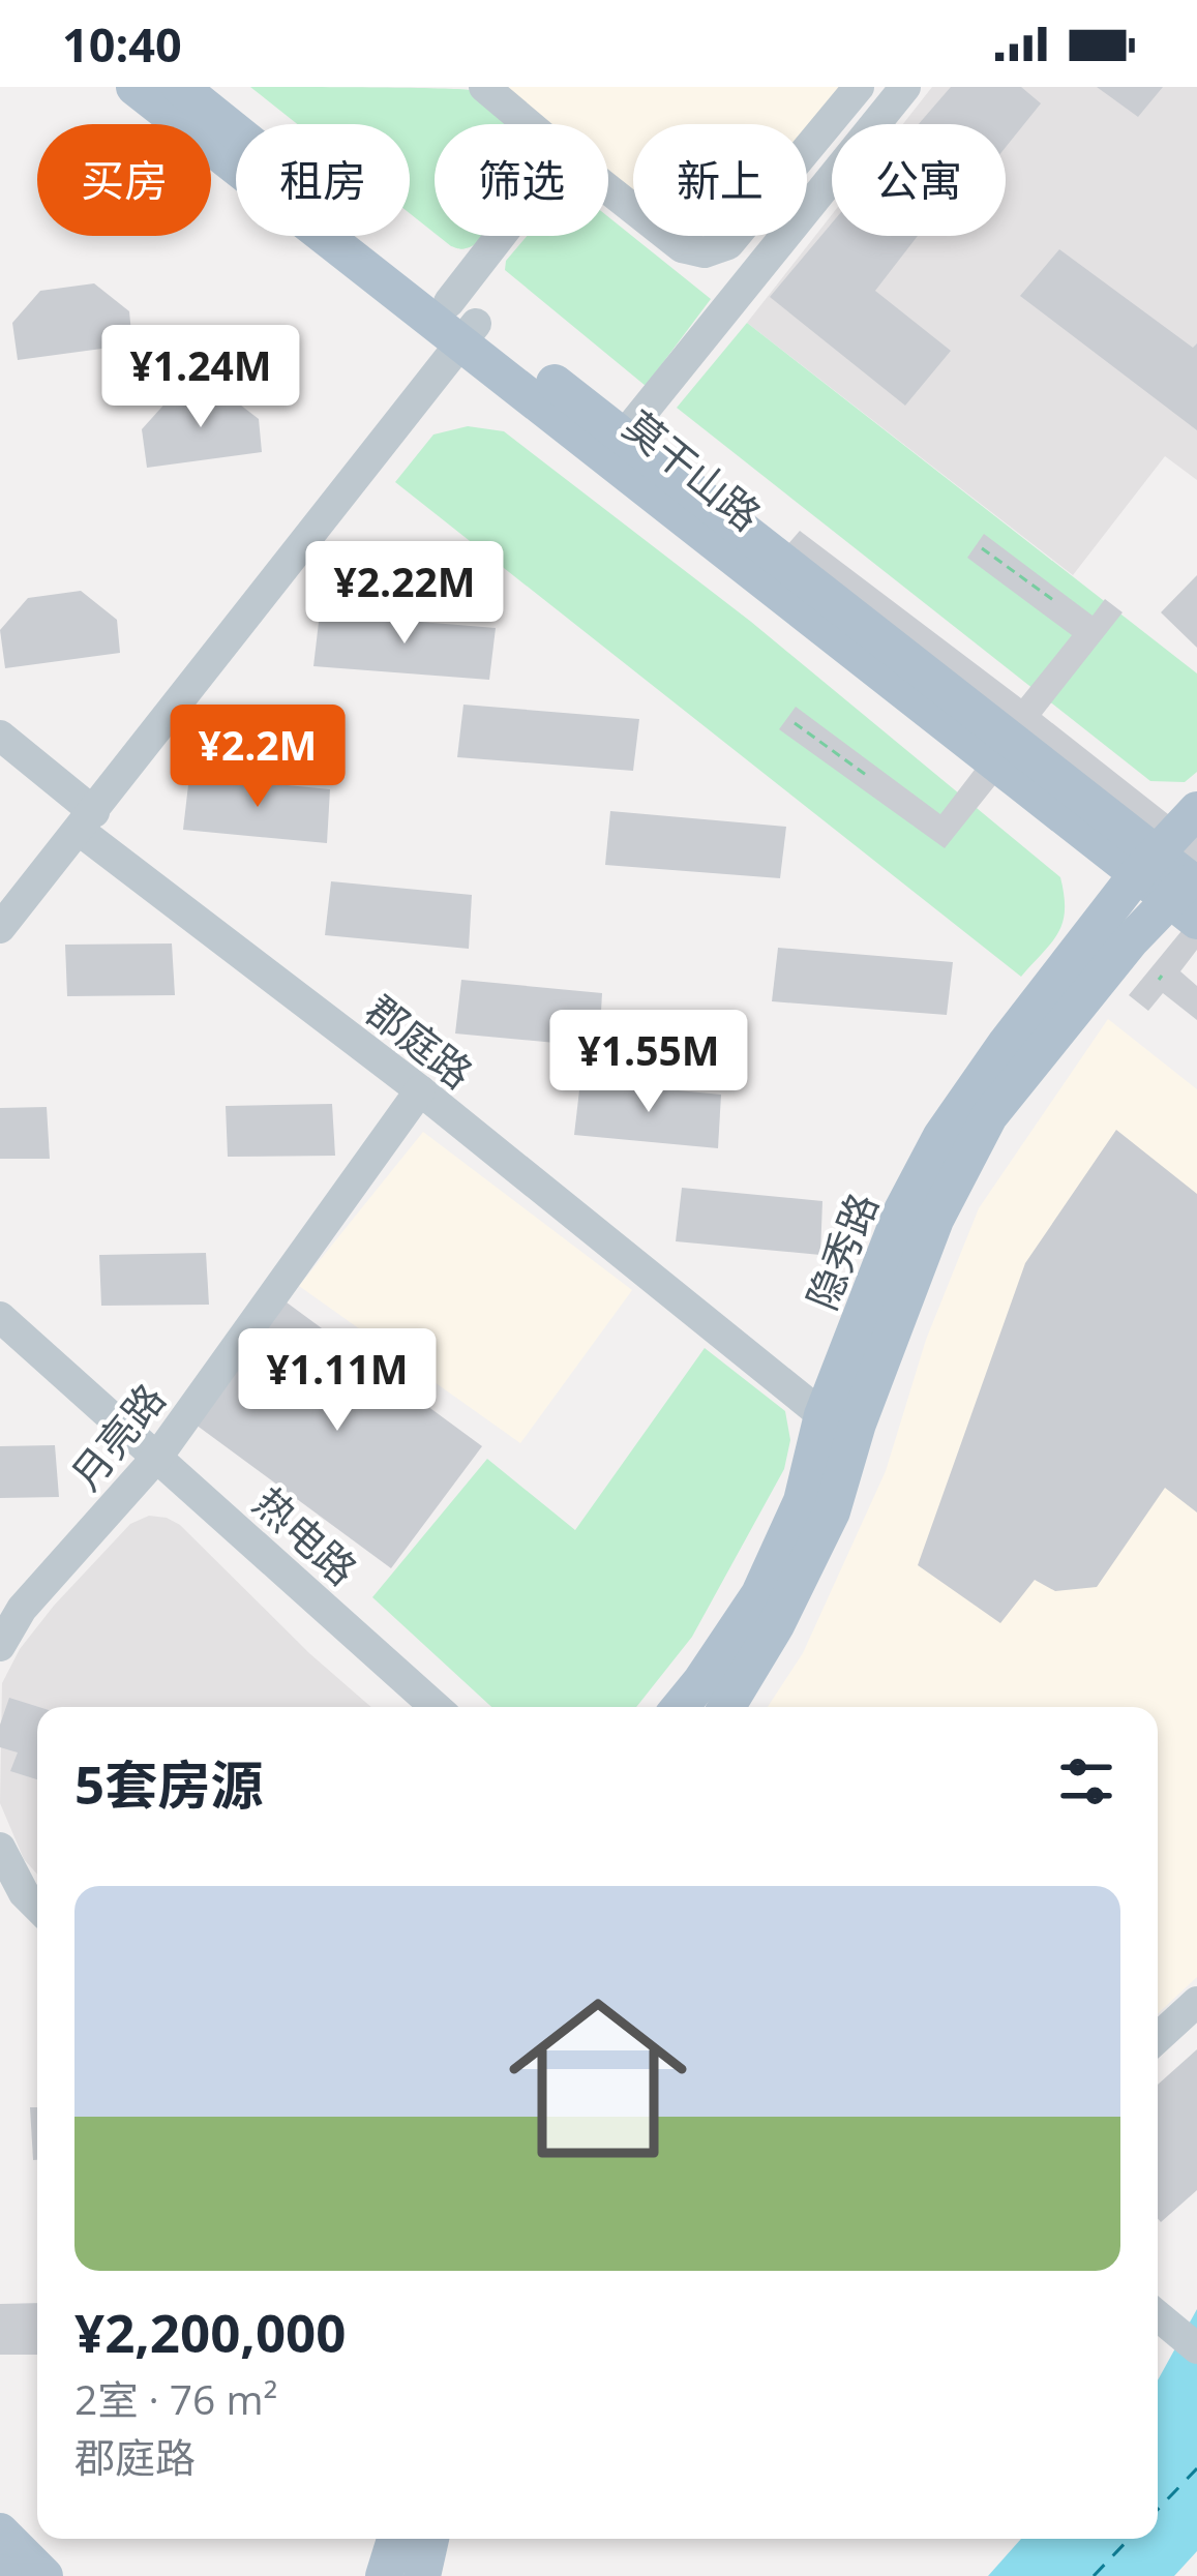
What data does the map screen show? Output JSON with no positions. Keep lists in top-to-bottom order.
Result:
{
  "streets": {
    "main road": ["莫干山路", "隐秀路"],
    "street": ["郡庭路", "月亮路", "热电路"]
  },
  "crossings": [
    ["莫干山路", "隐秀路"],
    ["郡庭路", "隐秀路"],
    ["郡庭路", "月亮路"],
    ["月亮路", "热电路"]
  ],
  "page": {
    "status": "10:40",
    "chip": [
      "买房",
      "租房",
      "筛选",
      "新上",
      "公寓"
    ],
    "price": [
      "¥1.24M",
      "¥2.22M",
      "¥2.2M",
      "¥1.55M",
      "¥1.11M"
    ],
    "heading": "5套房源",
    "list": [
      {
        "name": "¥2,200,000",
        "note": "2室 · 76 m² · 郡庭路"
      }
    ]
  }
}
